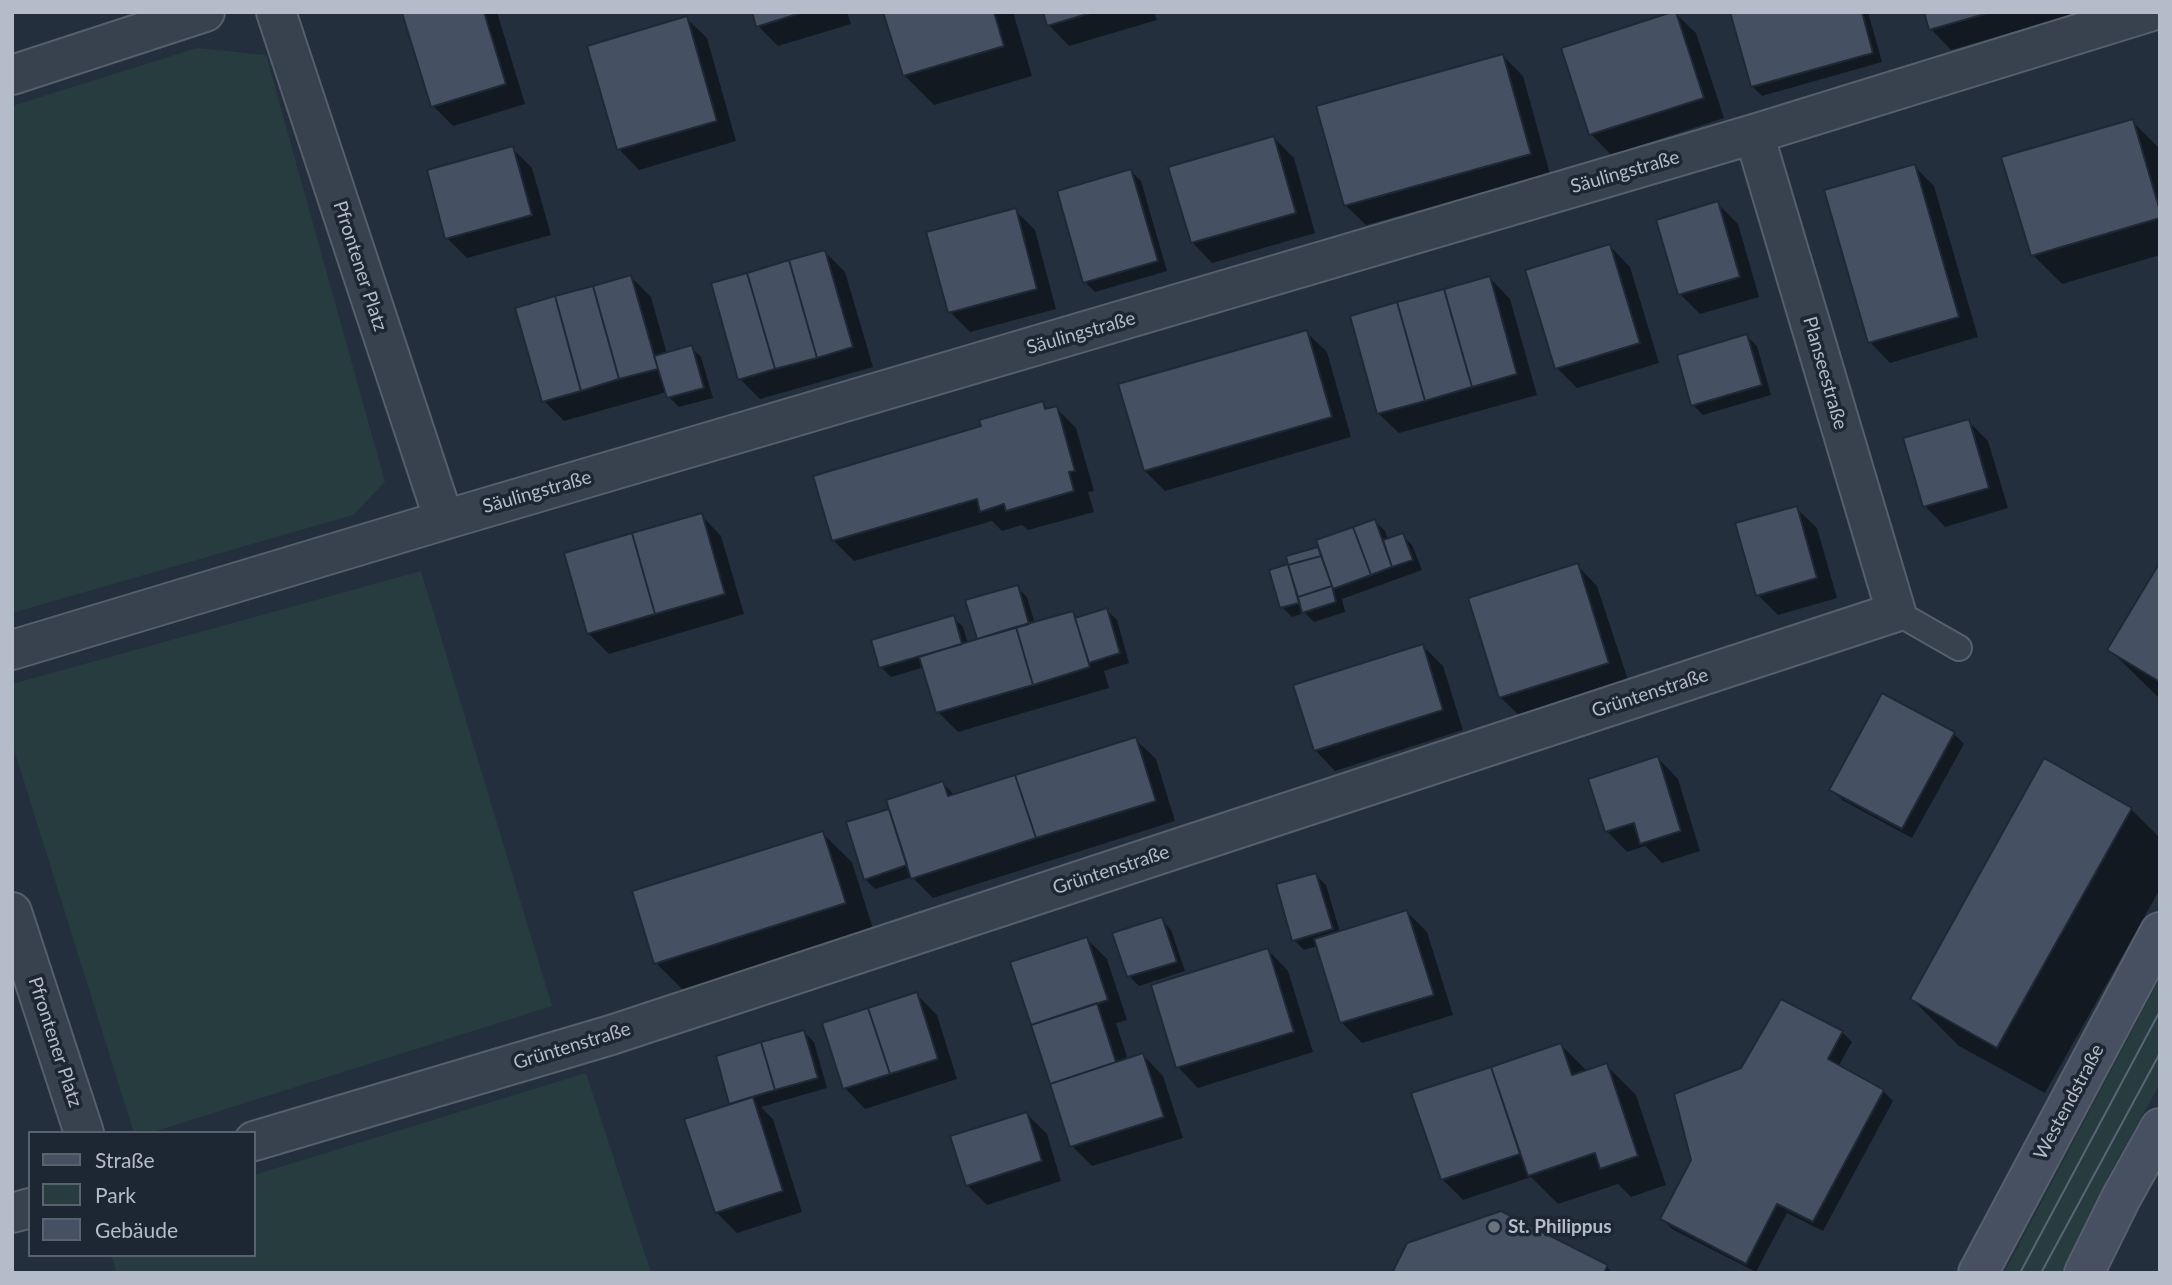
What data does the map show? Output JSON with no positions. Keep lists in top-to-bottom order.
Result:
{
  "streets": {
    "main road": ["Westendstraße"],
    "street": [
      "Säulingstraße",
      "Pfrontener Platz",
      "Planseestraße",
      "Grüntenstraße"
    ]
  },
  "crossings": [
    ["Säulingstraße", "Pfrontener Platz"],
    ["Säulingstraße", "Planseestraße"],
    ["Planseestraße", "Grüntenstraße"]
  ],
  "places": ["St. Philippus"],
  "legend": ["Straße", "Park", "Gebäude"]
}
